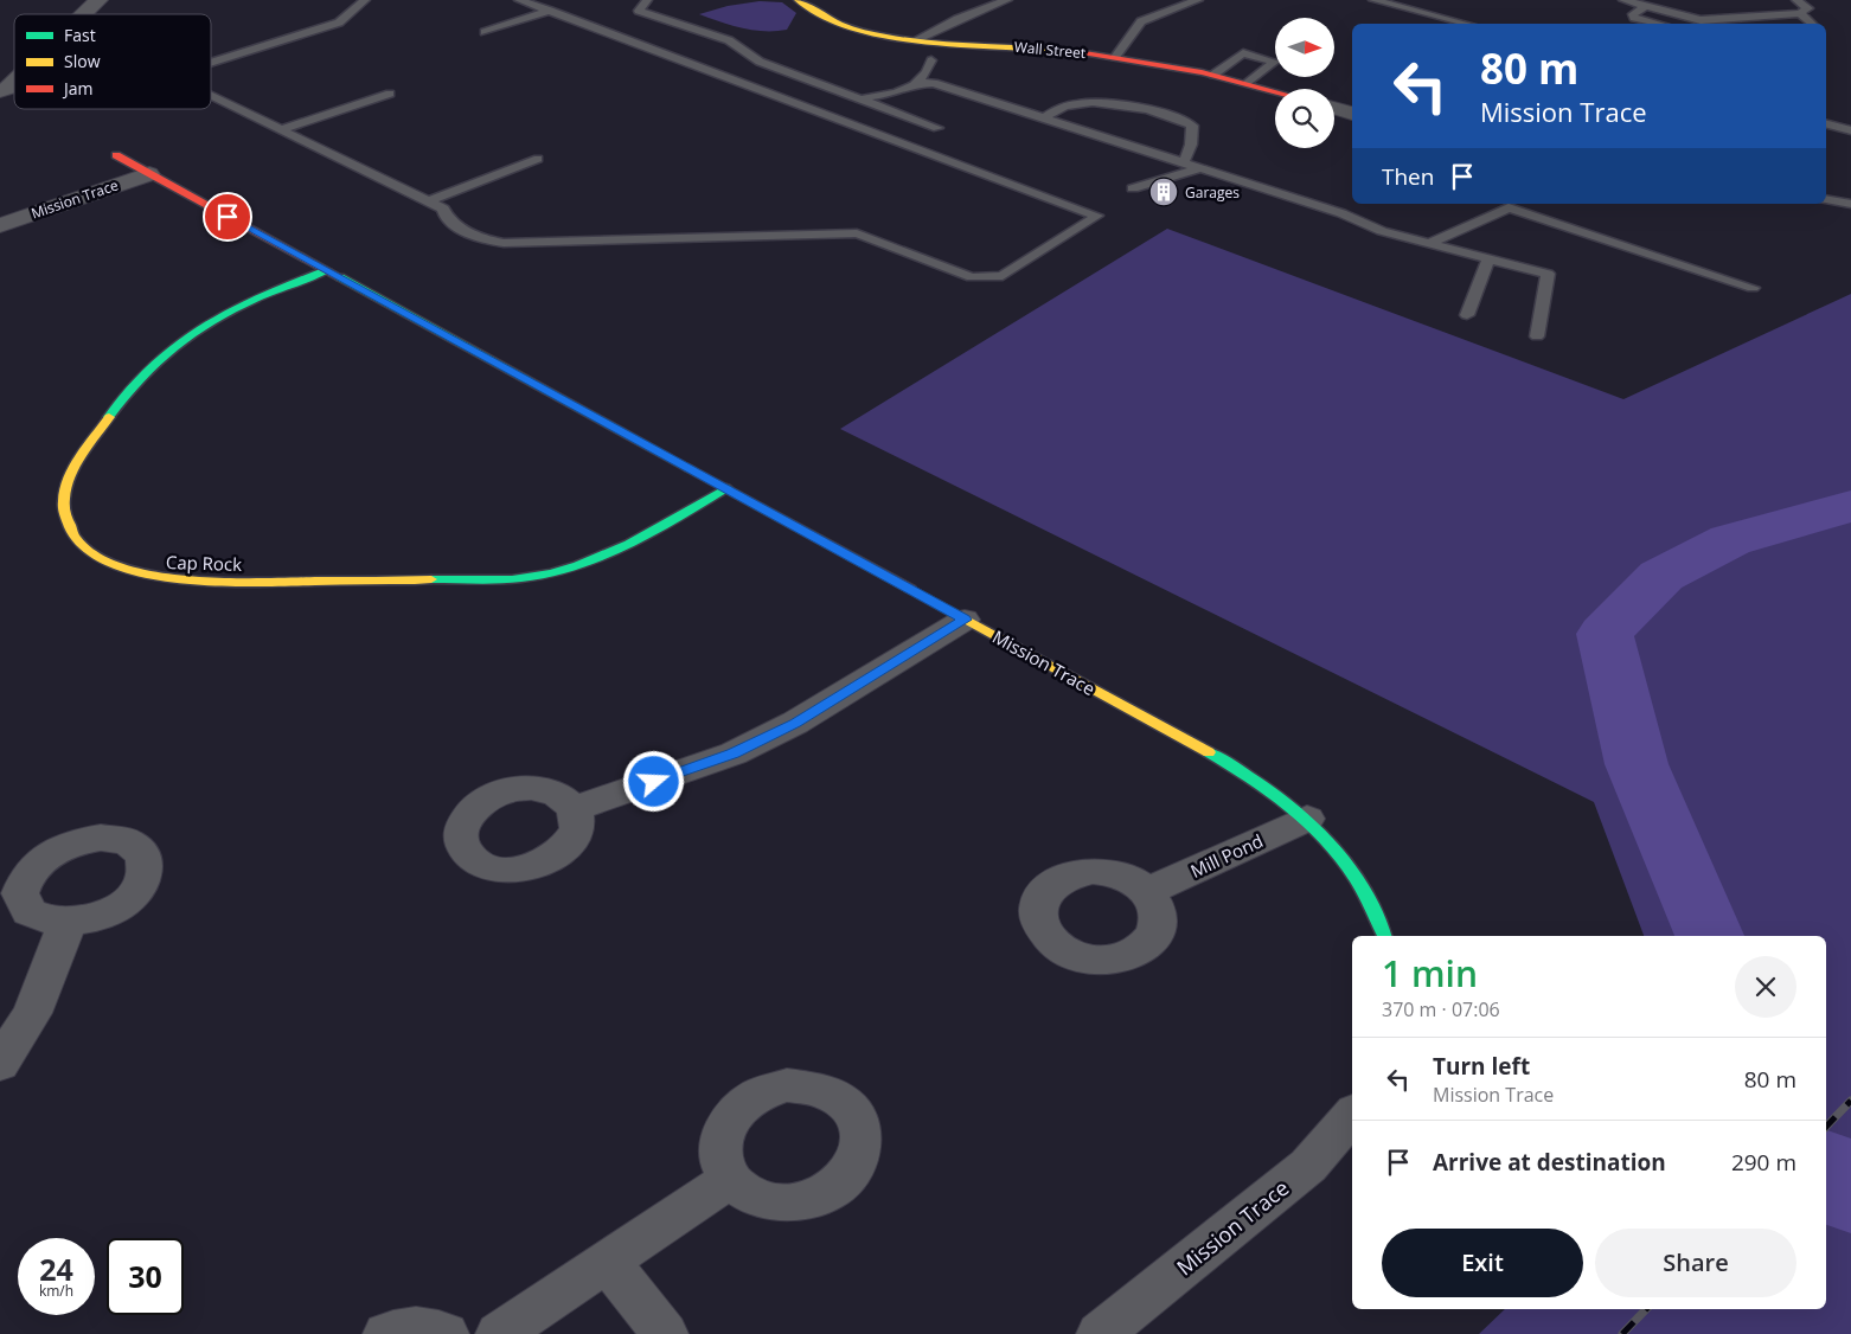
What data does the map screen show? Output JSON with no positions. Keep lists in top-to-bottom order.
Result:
{
  "streets": {
    "street": [
      "Wall Street",
      "Mission Trace",
      "Cap Rock",
      "Mill Pond"
    ]
  },
  "crossings": [
    ["Mission Trace", "Cap Rock"],
    ["Mission Trace", "Mill Pond"]
  ],
  "places": {
    "building": ["Garages"]
  },
  "legend": ["Fast", "Slow", "Jam"],
  "north": "right",
  "page": {
    "turn": ["80 m", "Mission Trace"],
    "then": "Then",
    "heading": ["1 min", "370 m · 07:06"],
    "list": [
      {
        "name": "Turn left",
        "note": "Mission Trace",
        "value": "80 m"
      },
      {
        "name": "Arrive at destination",
        "value": "290 m"
      }
    ],
    "buttons": ["Exit", "Share"],
    "speed": "24 km/h",
    "limit": "30"
  }
}
